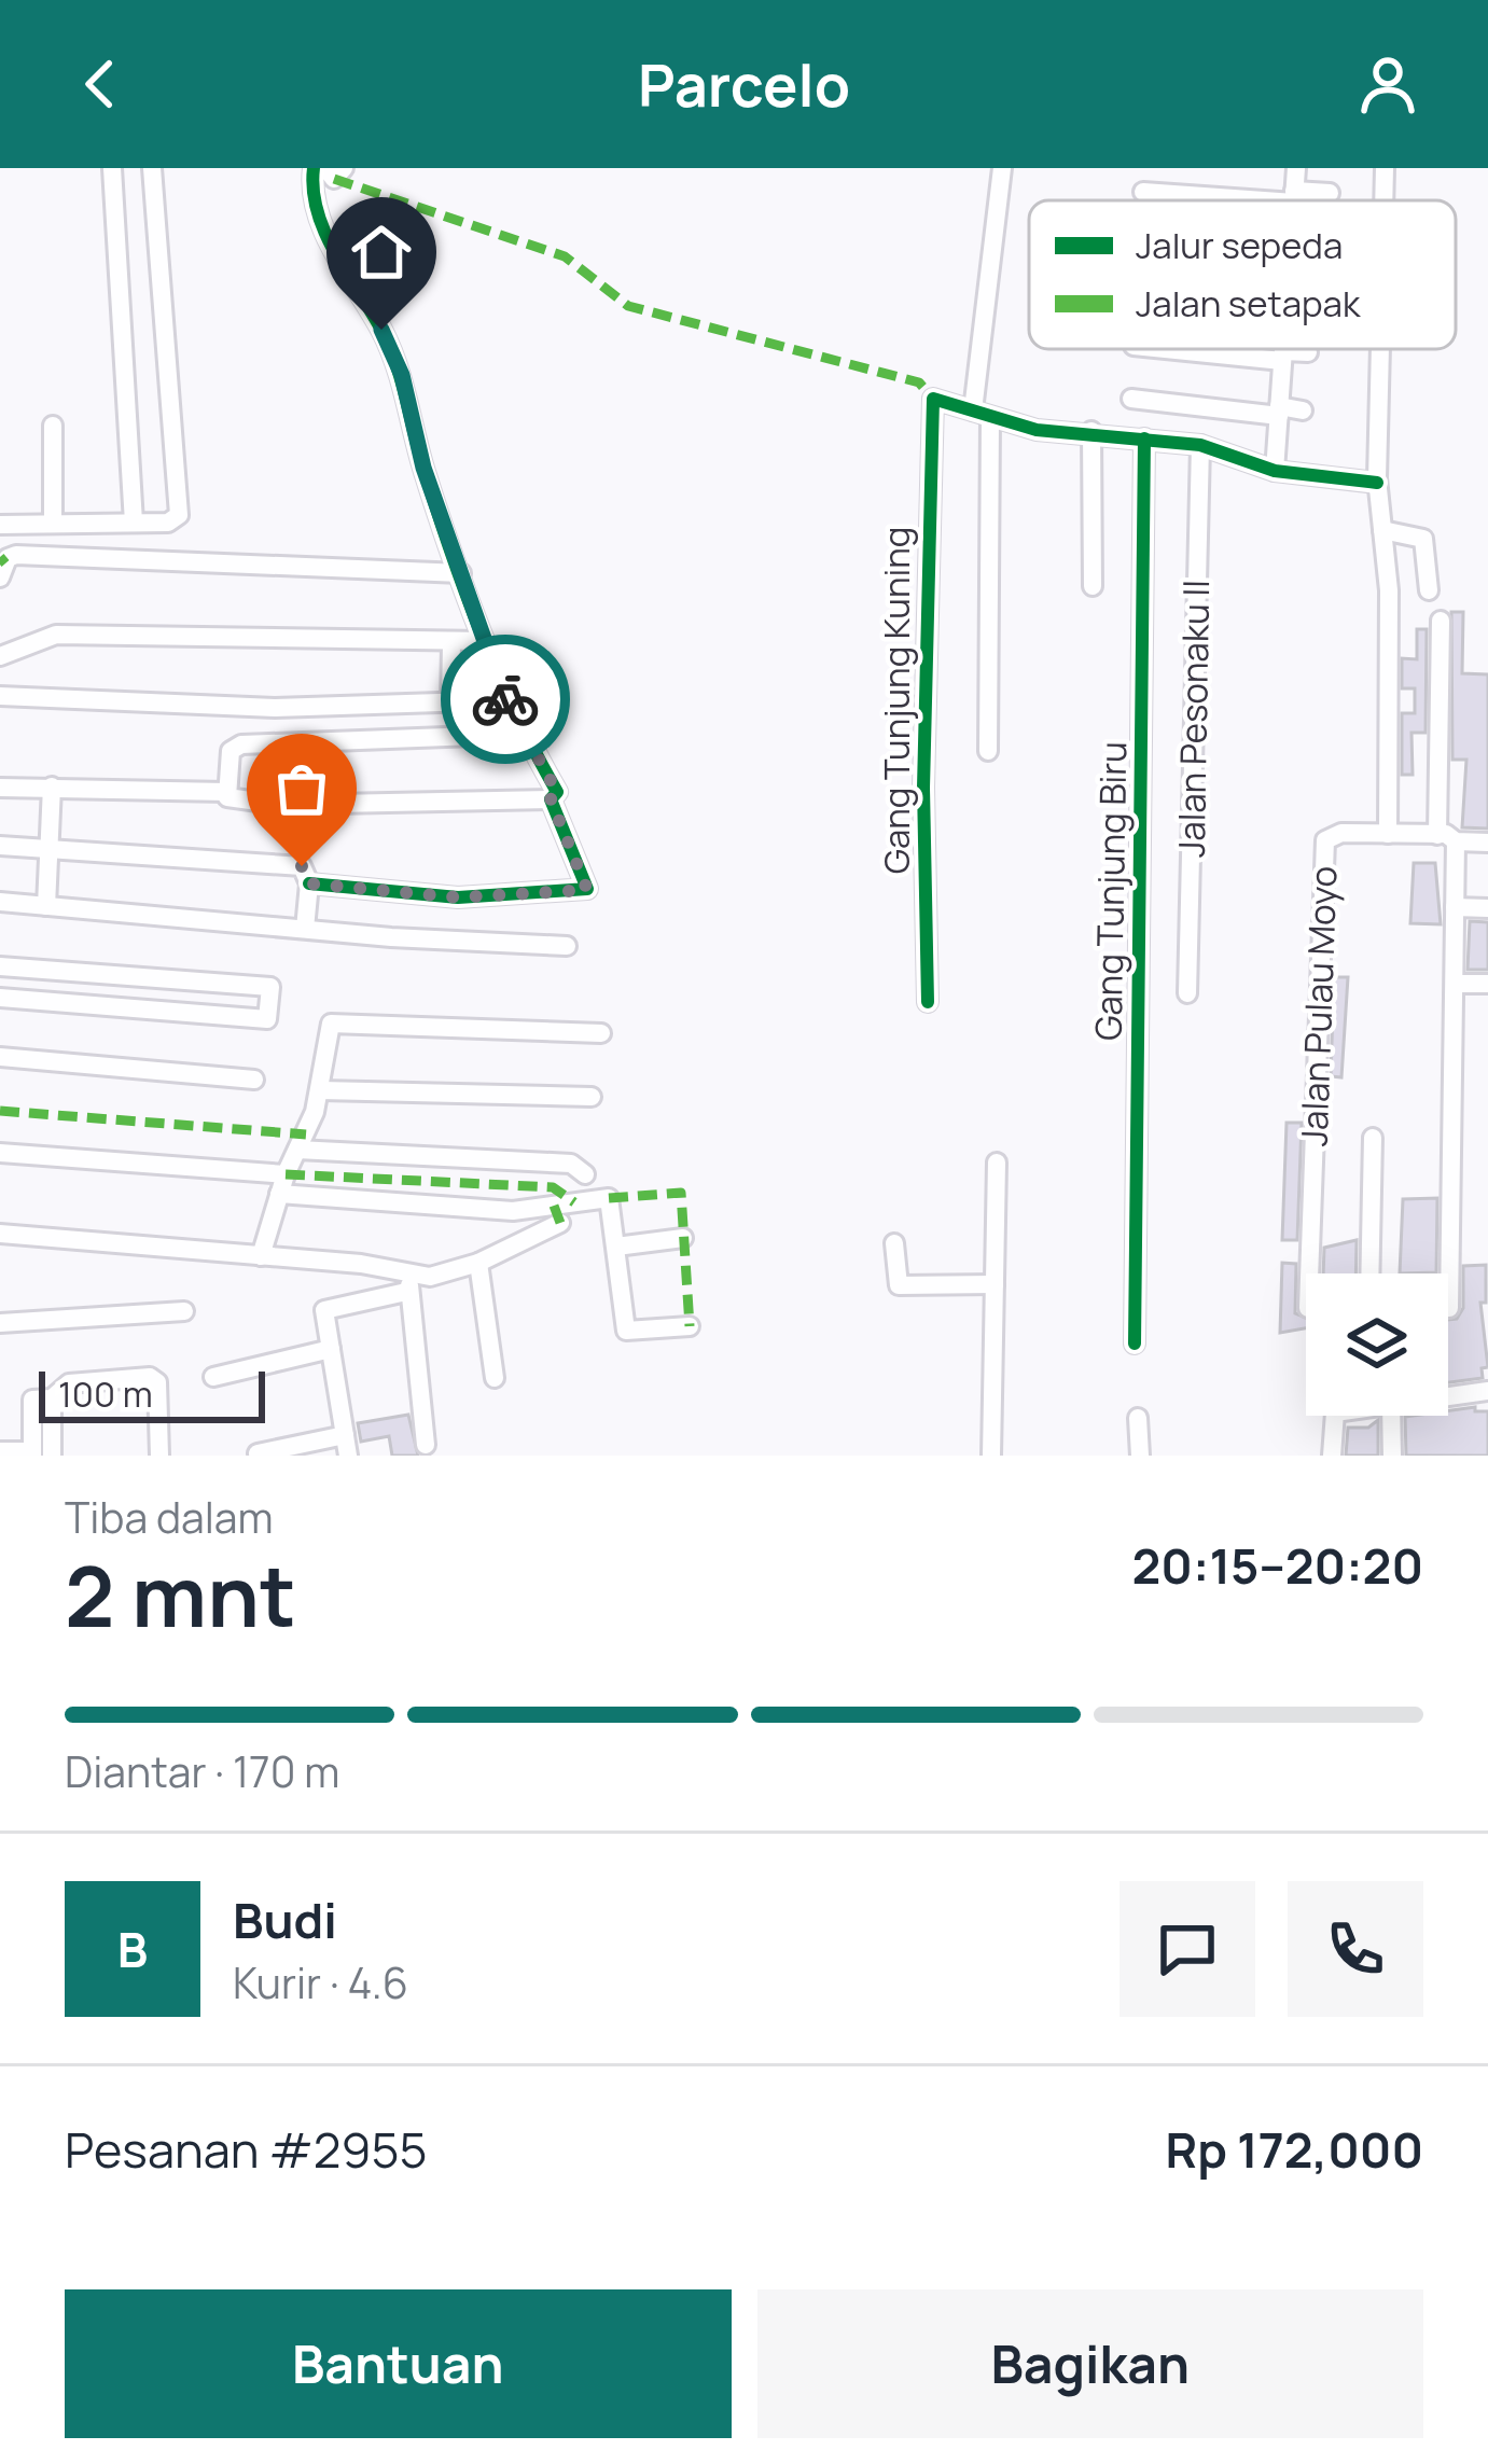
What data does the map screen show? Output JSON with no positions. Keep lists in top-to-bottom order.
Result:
{
  "streets": {
    "street": [
      "Gang Tunjung Kuning",
      "Jalan Pesonaku II",
      "Gang Tunjung Biru",
      "Jalan Pulau Moyo"
    ]
  },
  "legend": ["Jalur sepeda", "Jalan setapak"],
  "scale_bar": "100 m",
  "page": {
    "header": "Parcelo",
    "scale": "100 m",
    "heading": ["2 mnt", "Tiba dalam", "20:15–20:20"],
    "panel": [
      "Budi",
      "Kurir · 4.6",
      "Pesanan #2955",
      "Rp 172,000"
    ],
    "bar": "Diantar · 170 m",
    "round": "B",
    "buttons": ["Bantuan", "Bagikan"]
  }
}
